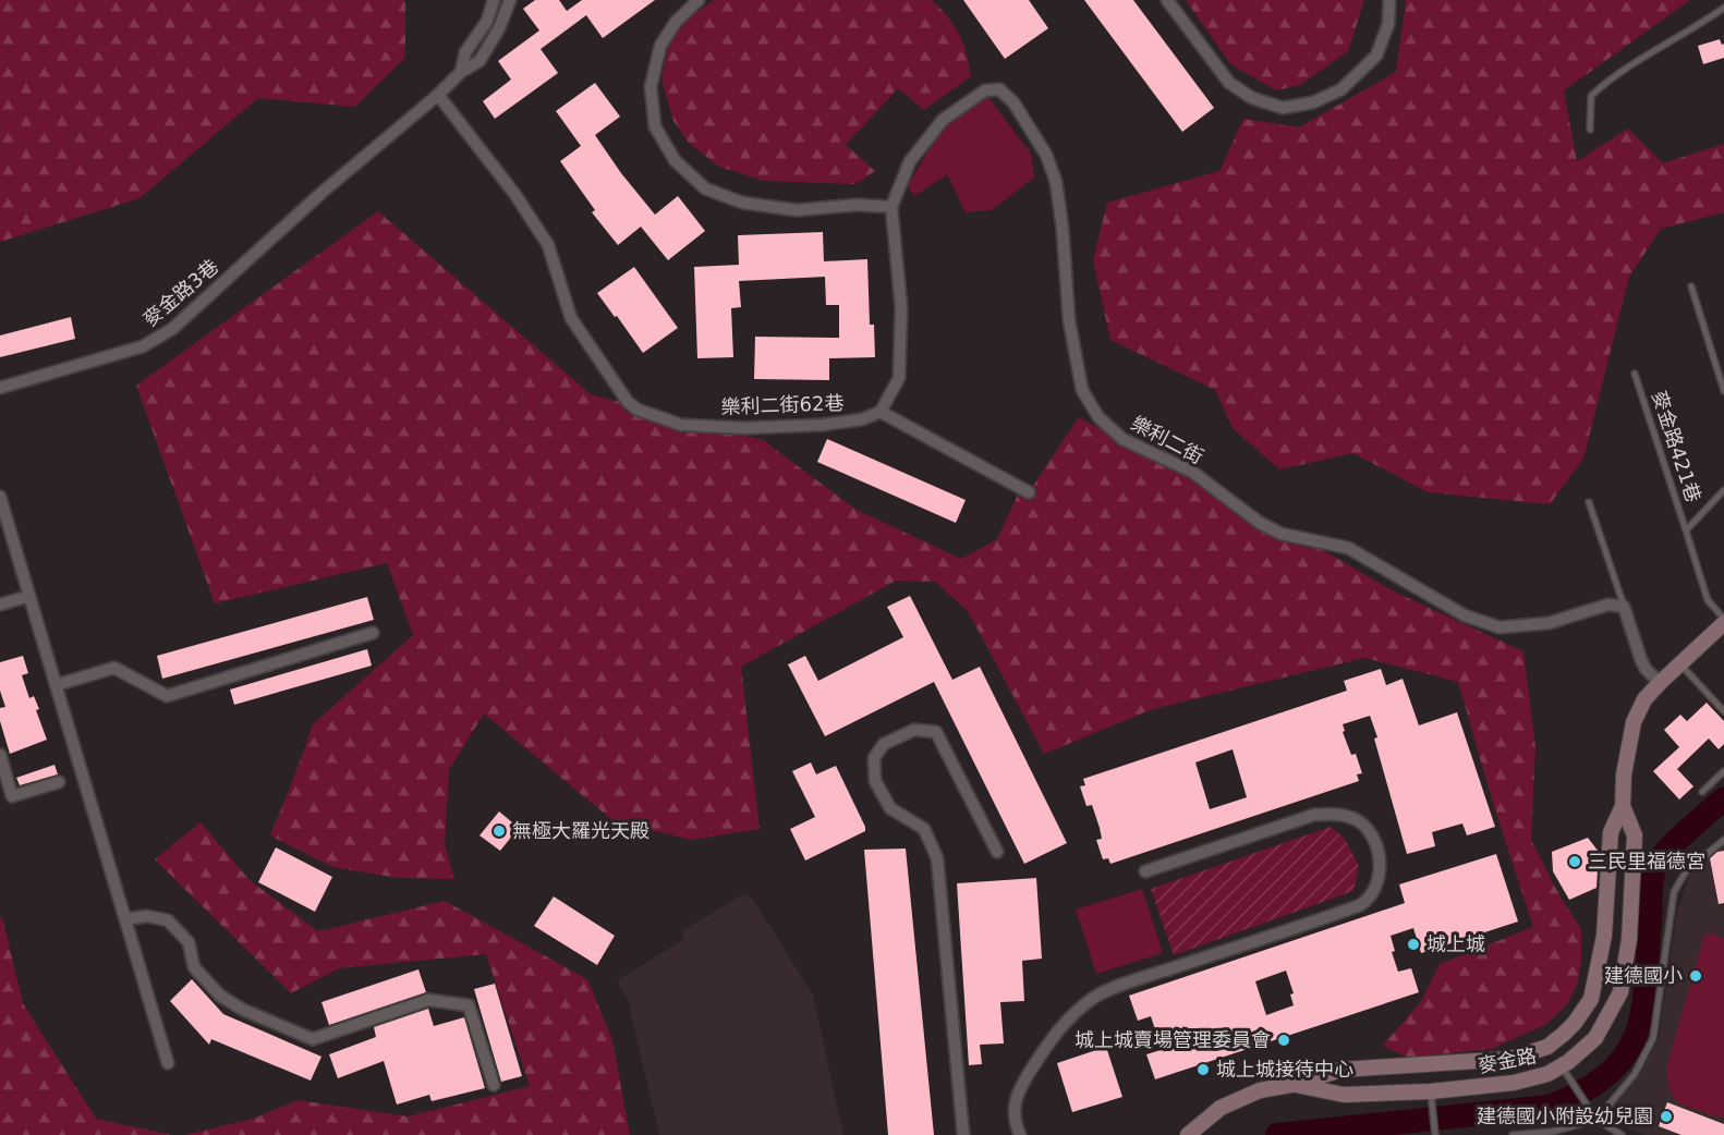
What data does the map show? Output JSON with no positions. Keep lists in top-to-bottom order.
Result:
{
  "streets": {
    "street": [
      "麥金路3巷",
      "樂利二街62巷",
      "樂利二街",
      "麥金路"
    ],
    "lane": ["麥金路421巷"]
  },
  "crossings": [
    ["麥金路3巷", "樂利二街62巷"],
    ["麥金路421巷", "麥金路"]
  ],
  "places": [
    "無極大羅光天殿",
    "三民里福德宮",
    "城上城",
    "建德國小",
    "城上城賣場管理委員會",
    "城上城接待中心",
    "建德國小附設幼兒園"
  ]
}
